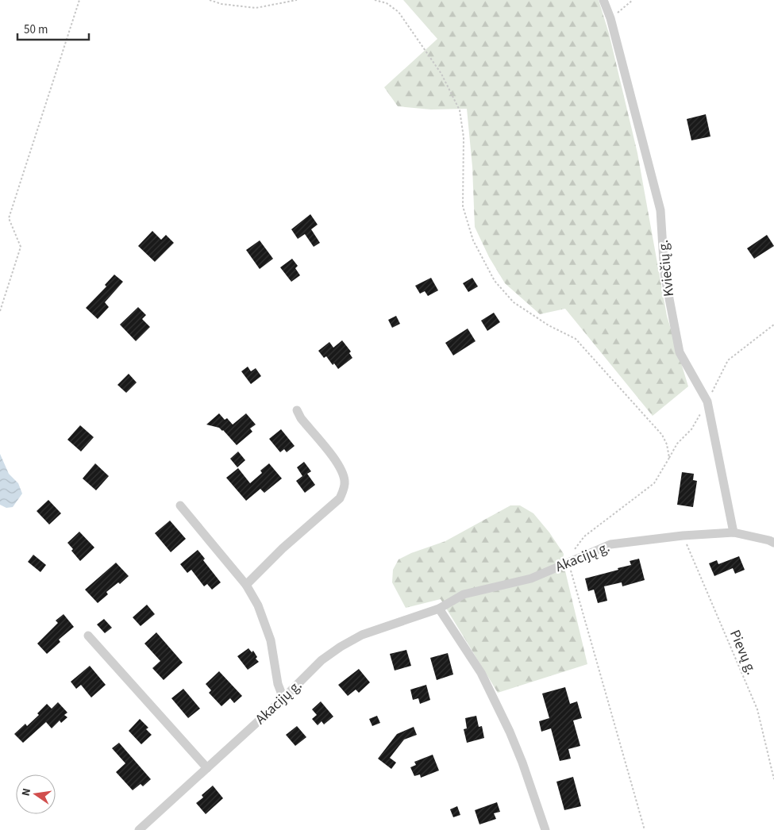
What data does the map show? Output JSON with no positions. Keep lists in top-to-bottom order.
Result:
{
  "streets": {
    "street": ["Kviečių g.", "Akacijų g."],
    "path": ["Pievų g."]
  },
  "crossings": [
    ["Kviečių g.", "Akacijų g."],
    ["Akacijų g.", "Pievų g."]
  ],
  "scale_bar": "50 m",
  "north": "left"
}
